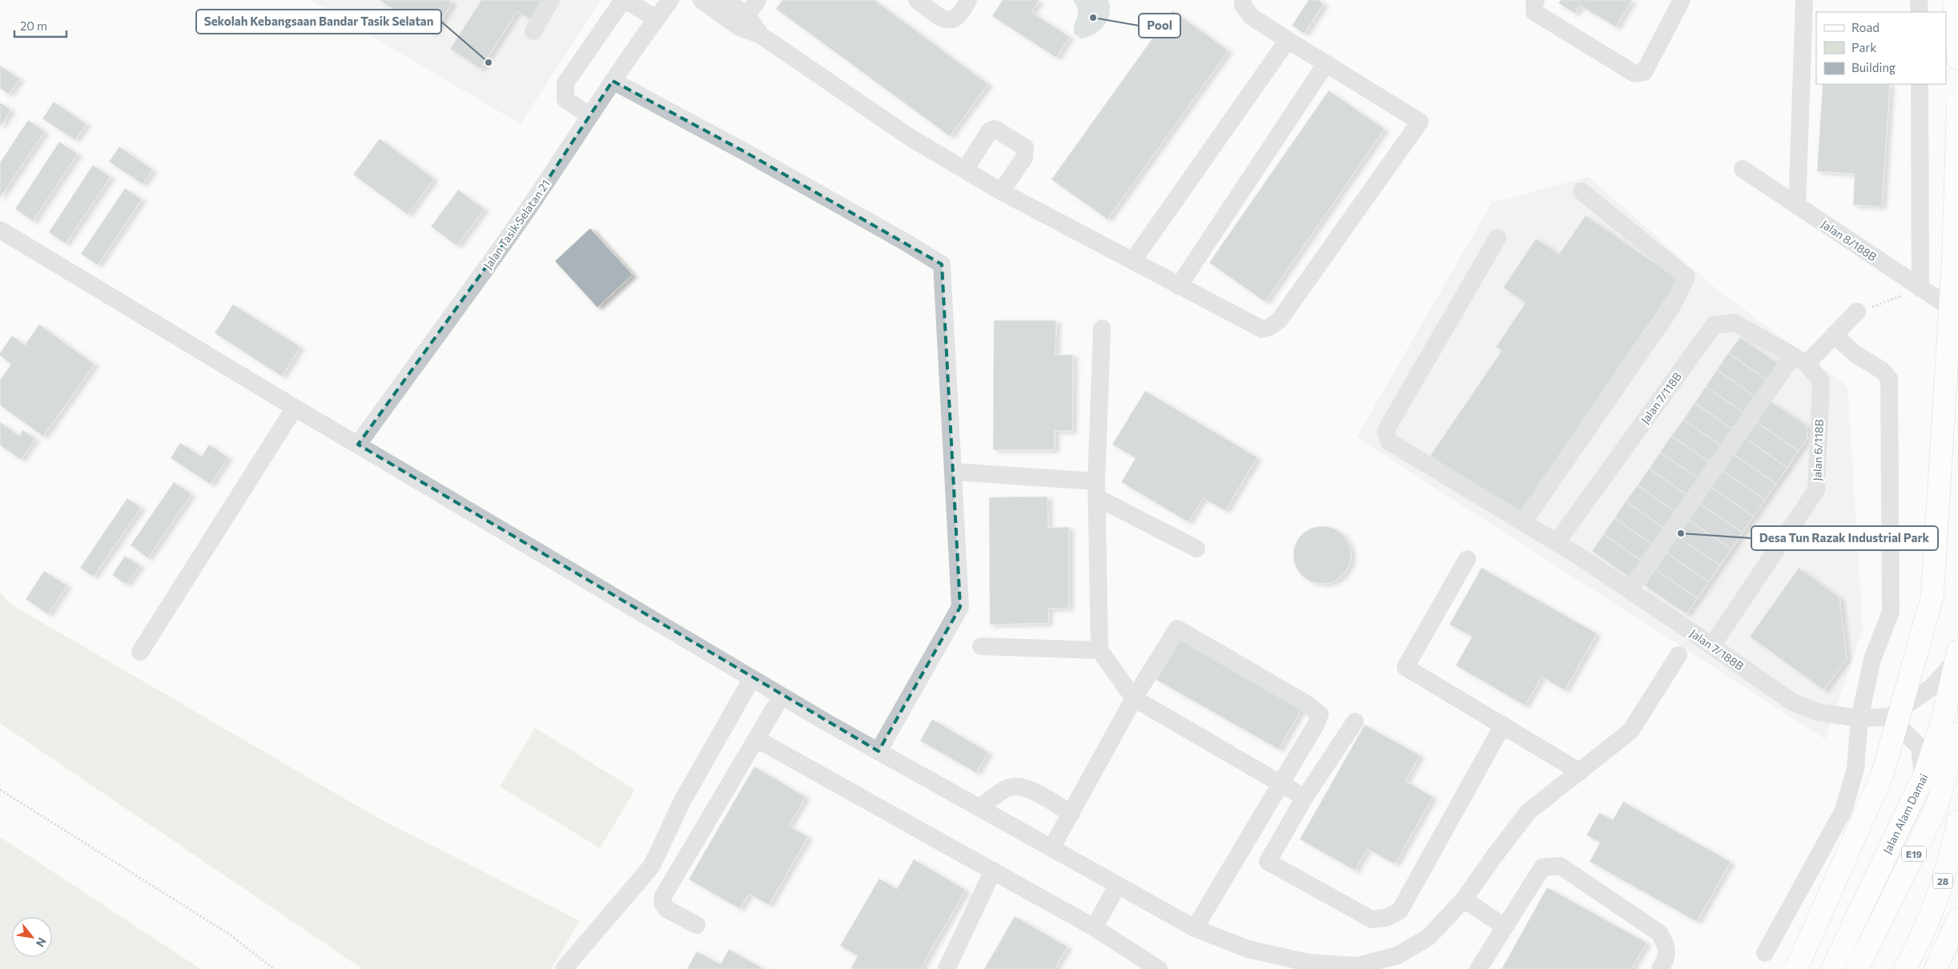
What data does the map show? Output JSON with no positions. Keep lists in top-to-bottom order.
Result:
{
  "streets": {
    "main road": ["Jalan Alam Damai", "E19", "28"],
    "street": [
      "Jalan Tasik Selatan 21",
      "Jalan 8/188B",
      "Jalan 7/118B",
      "Jalan 6/118B",
      "Jalan 7/188B"
    ]
  },
  "crossings": [
    ["Jalan 7/118B", "Jalan 6/118B"],
    ["Jalan 7/118B", "Jalan 7/188B"],
    ["Jalan 6/118B", "Jalan 7/188B"]
  ],
  "places": ["Pool", "Sekolah Kebangsaan Bandar Tasik Selatan", "Desa Tun Razak Industrial Park"],
  "legend": ["Road", "Park", "Building"],
  "scale_bar": "20 m",
  "north": "bottom right"
}
